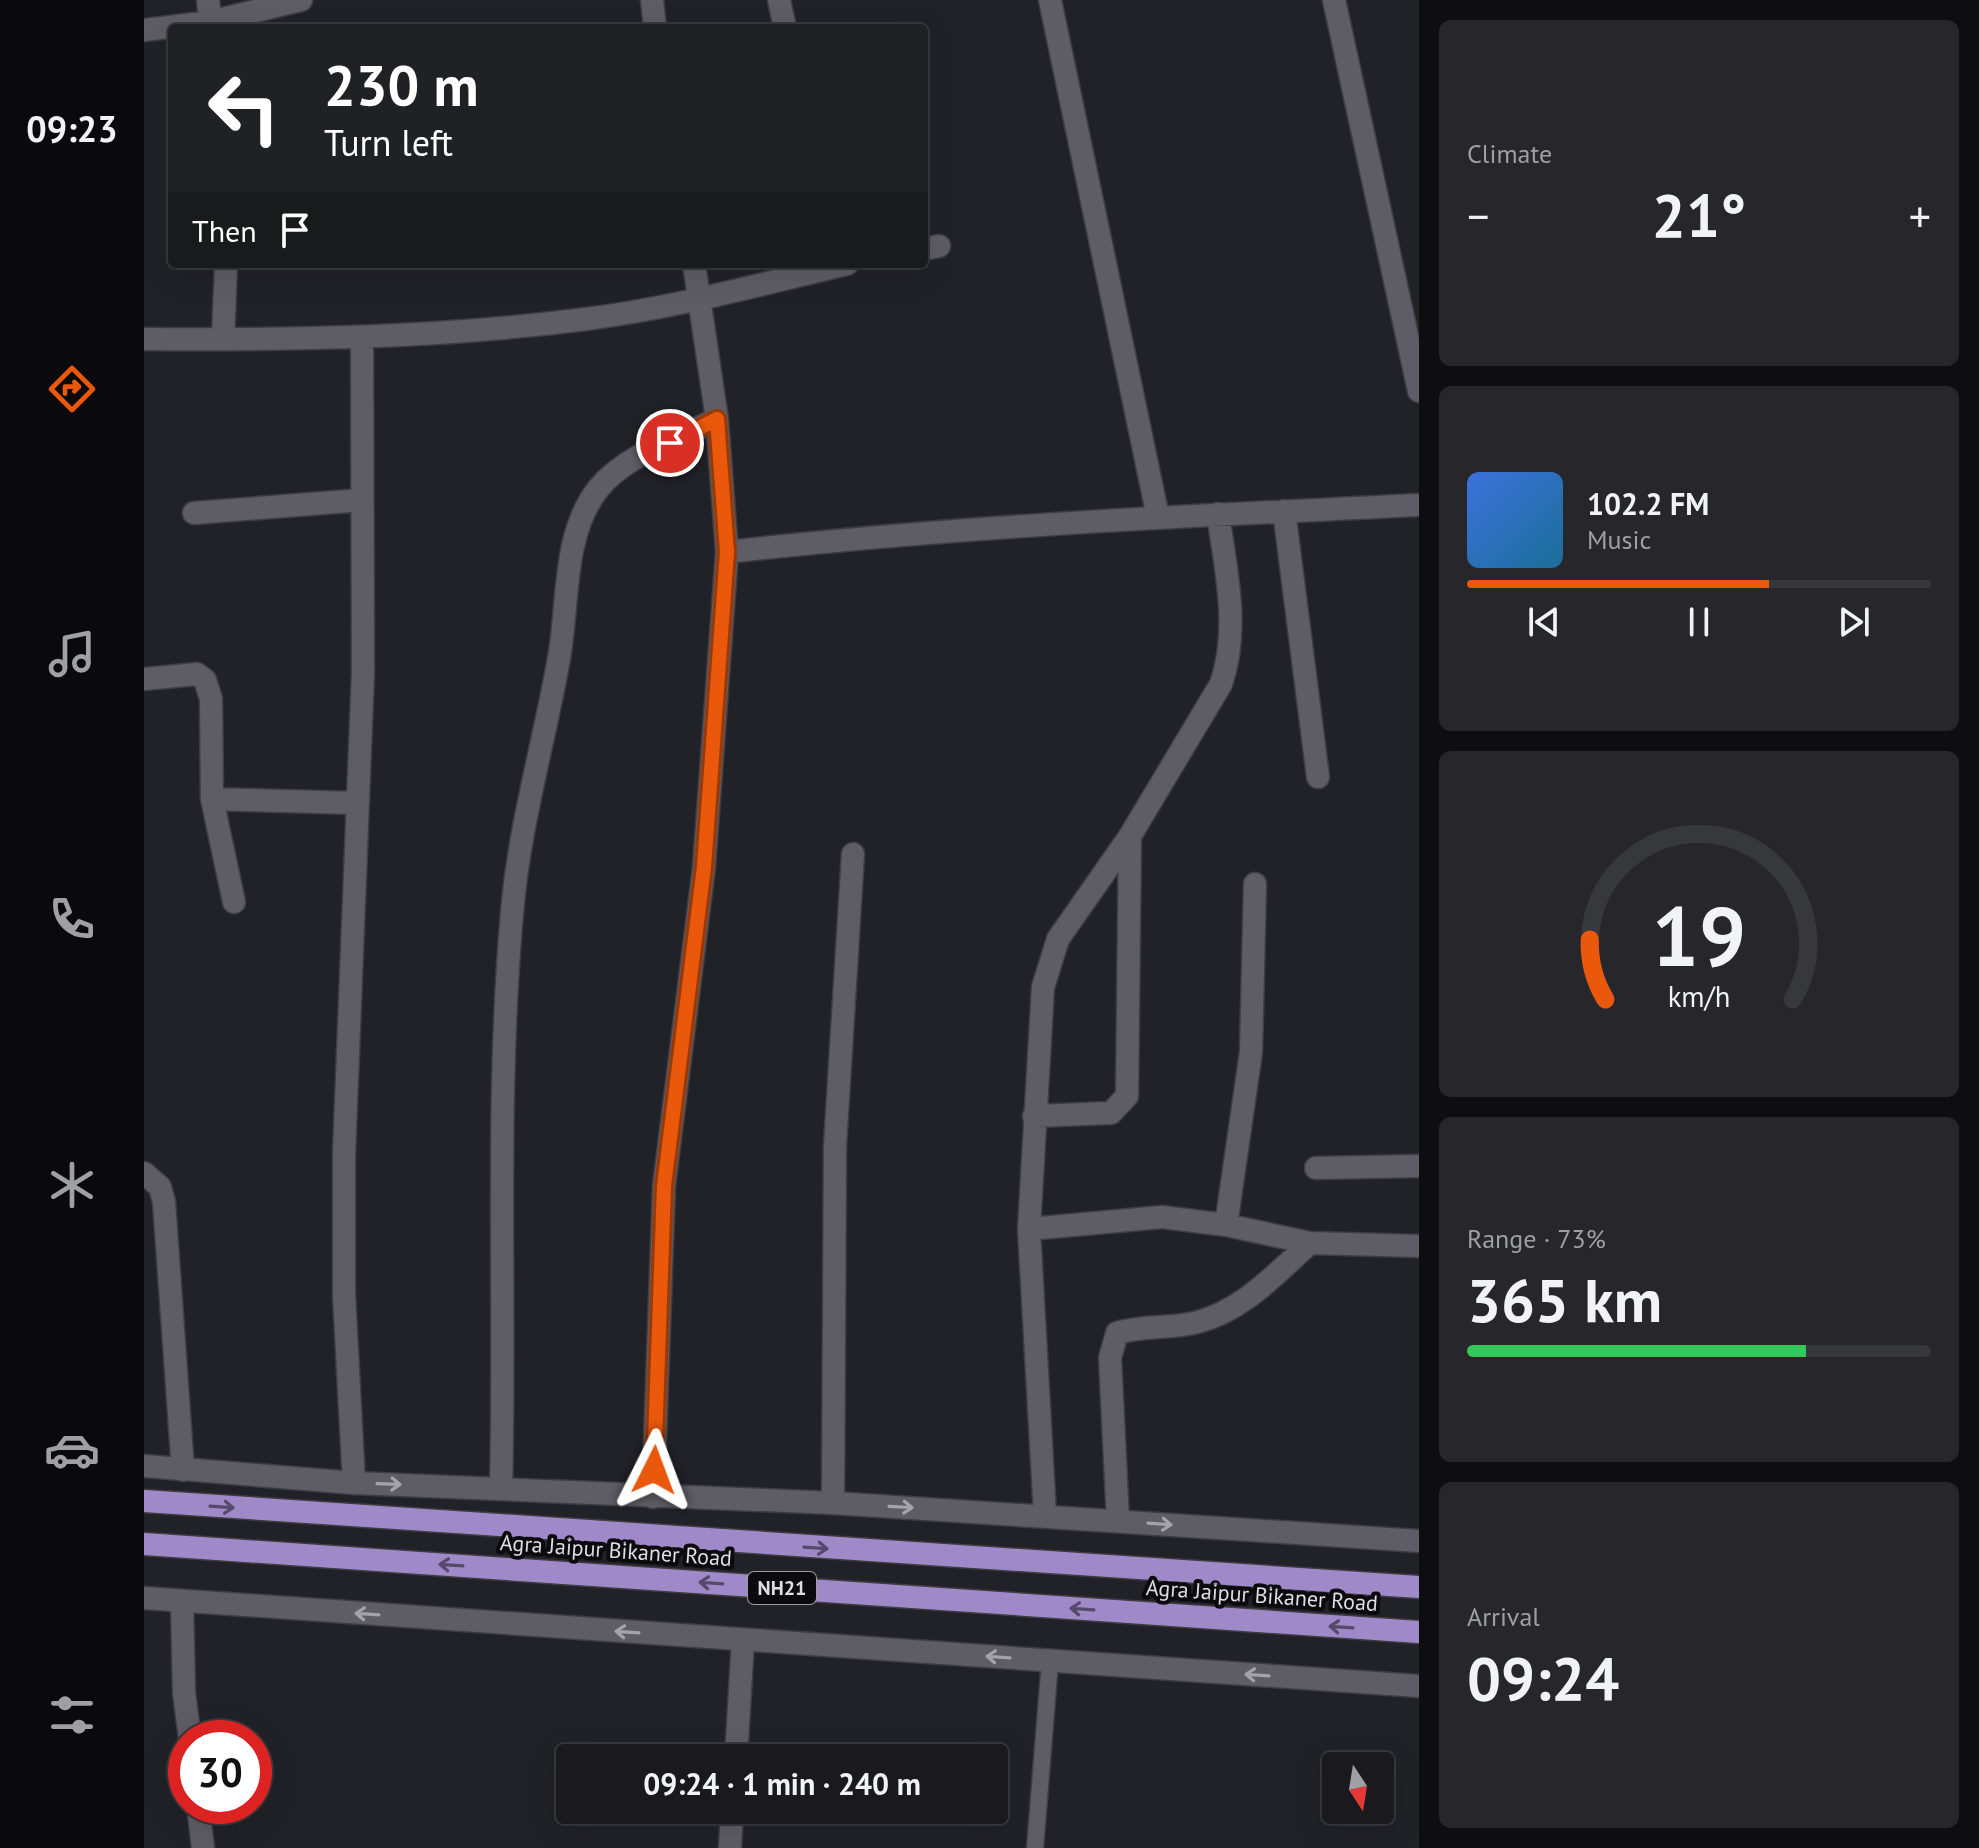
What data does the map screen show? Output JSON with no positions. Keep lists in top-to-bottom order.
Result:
{
  "streets": {
    "highway": ["Agra Jaipur Bikaner Road", "NH21"]
  },
  "north": "bottom",
  "page": {
    "tabs": "09:23",
    "tile": [
      "Climate",
      ["Range · 73%", "365 km"],
      ["Arrival", "09:24"]
    ],
    "turn": ["230 m", "Turn left"],
    "heat": ["−", "21°", "+"],
    "then": "Then",
    "song": ["102.2 FM", "Music"],
    "limit": "30",
    "trip": "09:24 · 1 min · 240 m",
    "gauge": ["19", "km/h"]
  }
}
